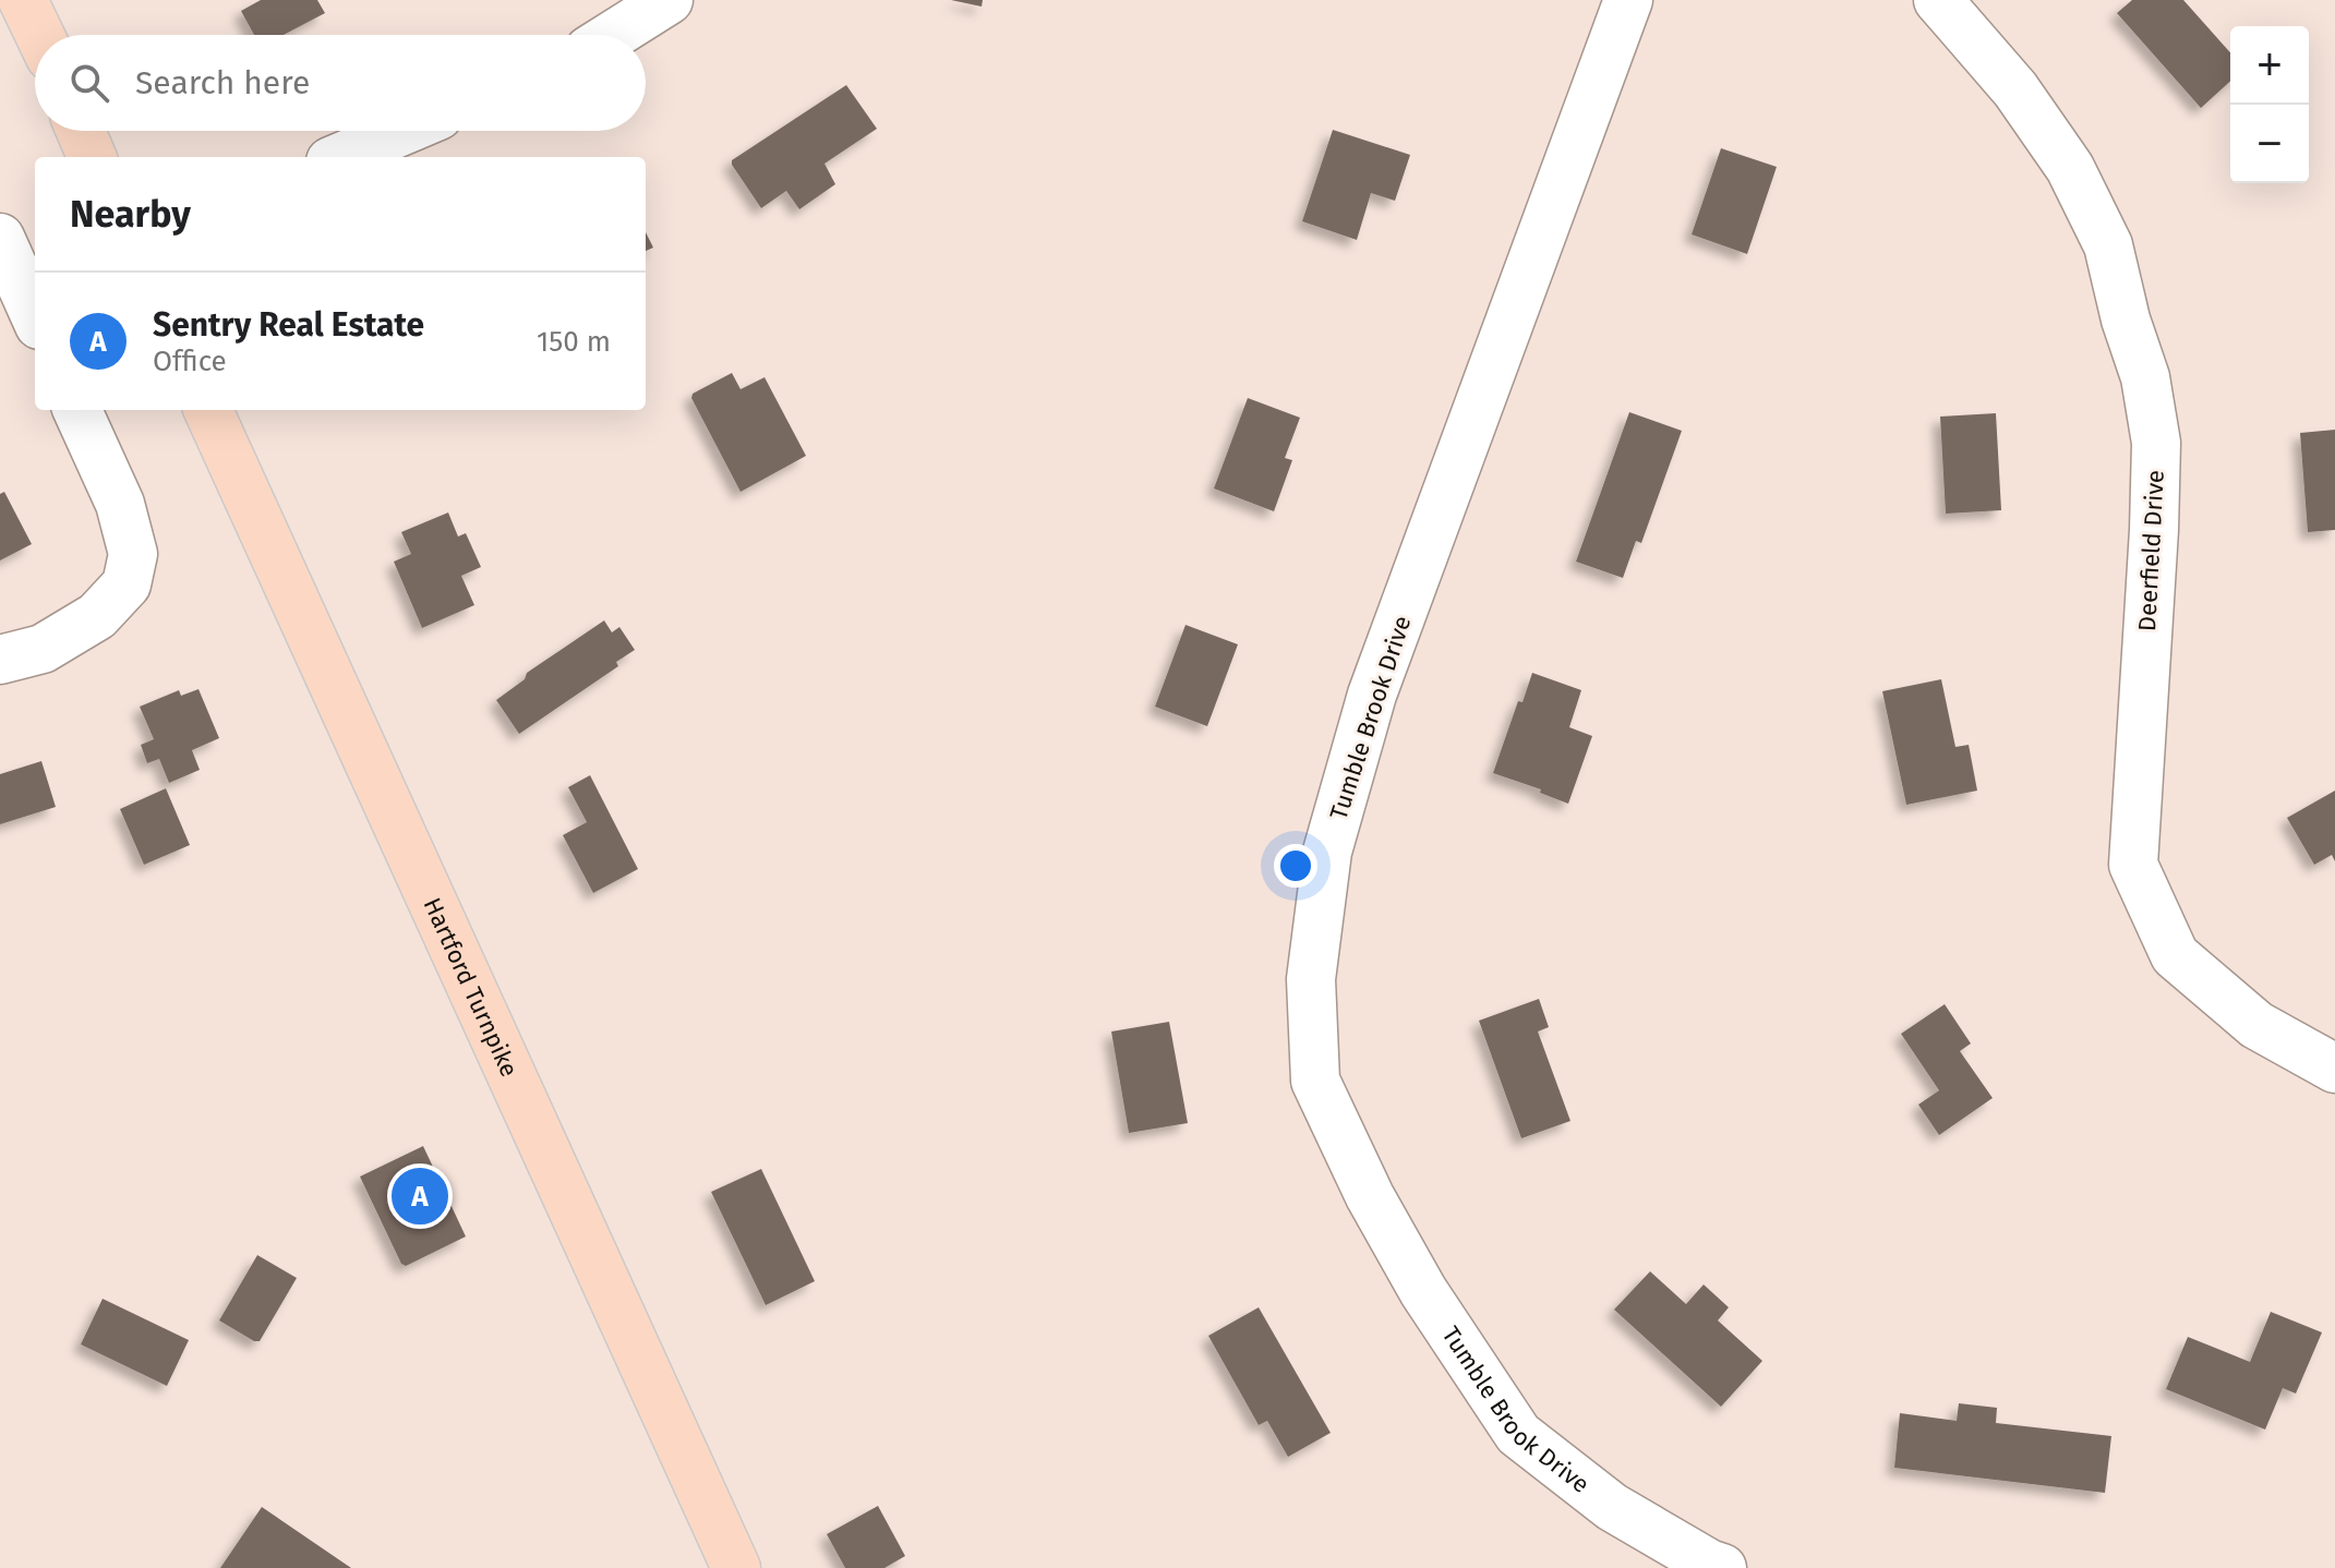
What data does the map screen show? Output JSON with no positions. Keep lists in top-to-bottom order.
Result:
{
  "streets": {
    "main road": ["Hartford Turnpike"],
    "street": ["Deerfield Drive", "Tumble Brook Drive"]
  },
  "page": {
    "map_buttons": ["+", "−"],
    "search": "Search here",
    "heading": "Nearby",
    "list": [
      {
        "mark": "A",
        "name": "Sentry Real Estate",
        "note": "Office",
        "value": "150 m"
      }
    ],
    "pins": "A"
  }
}
